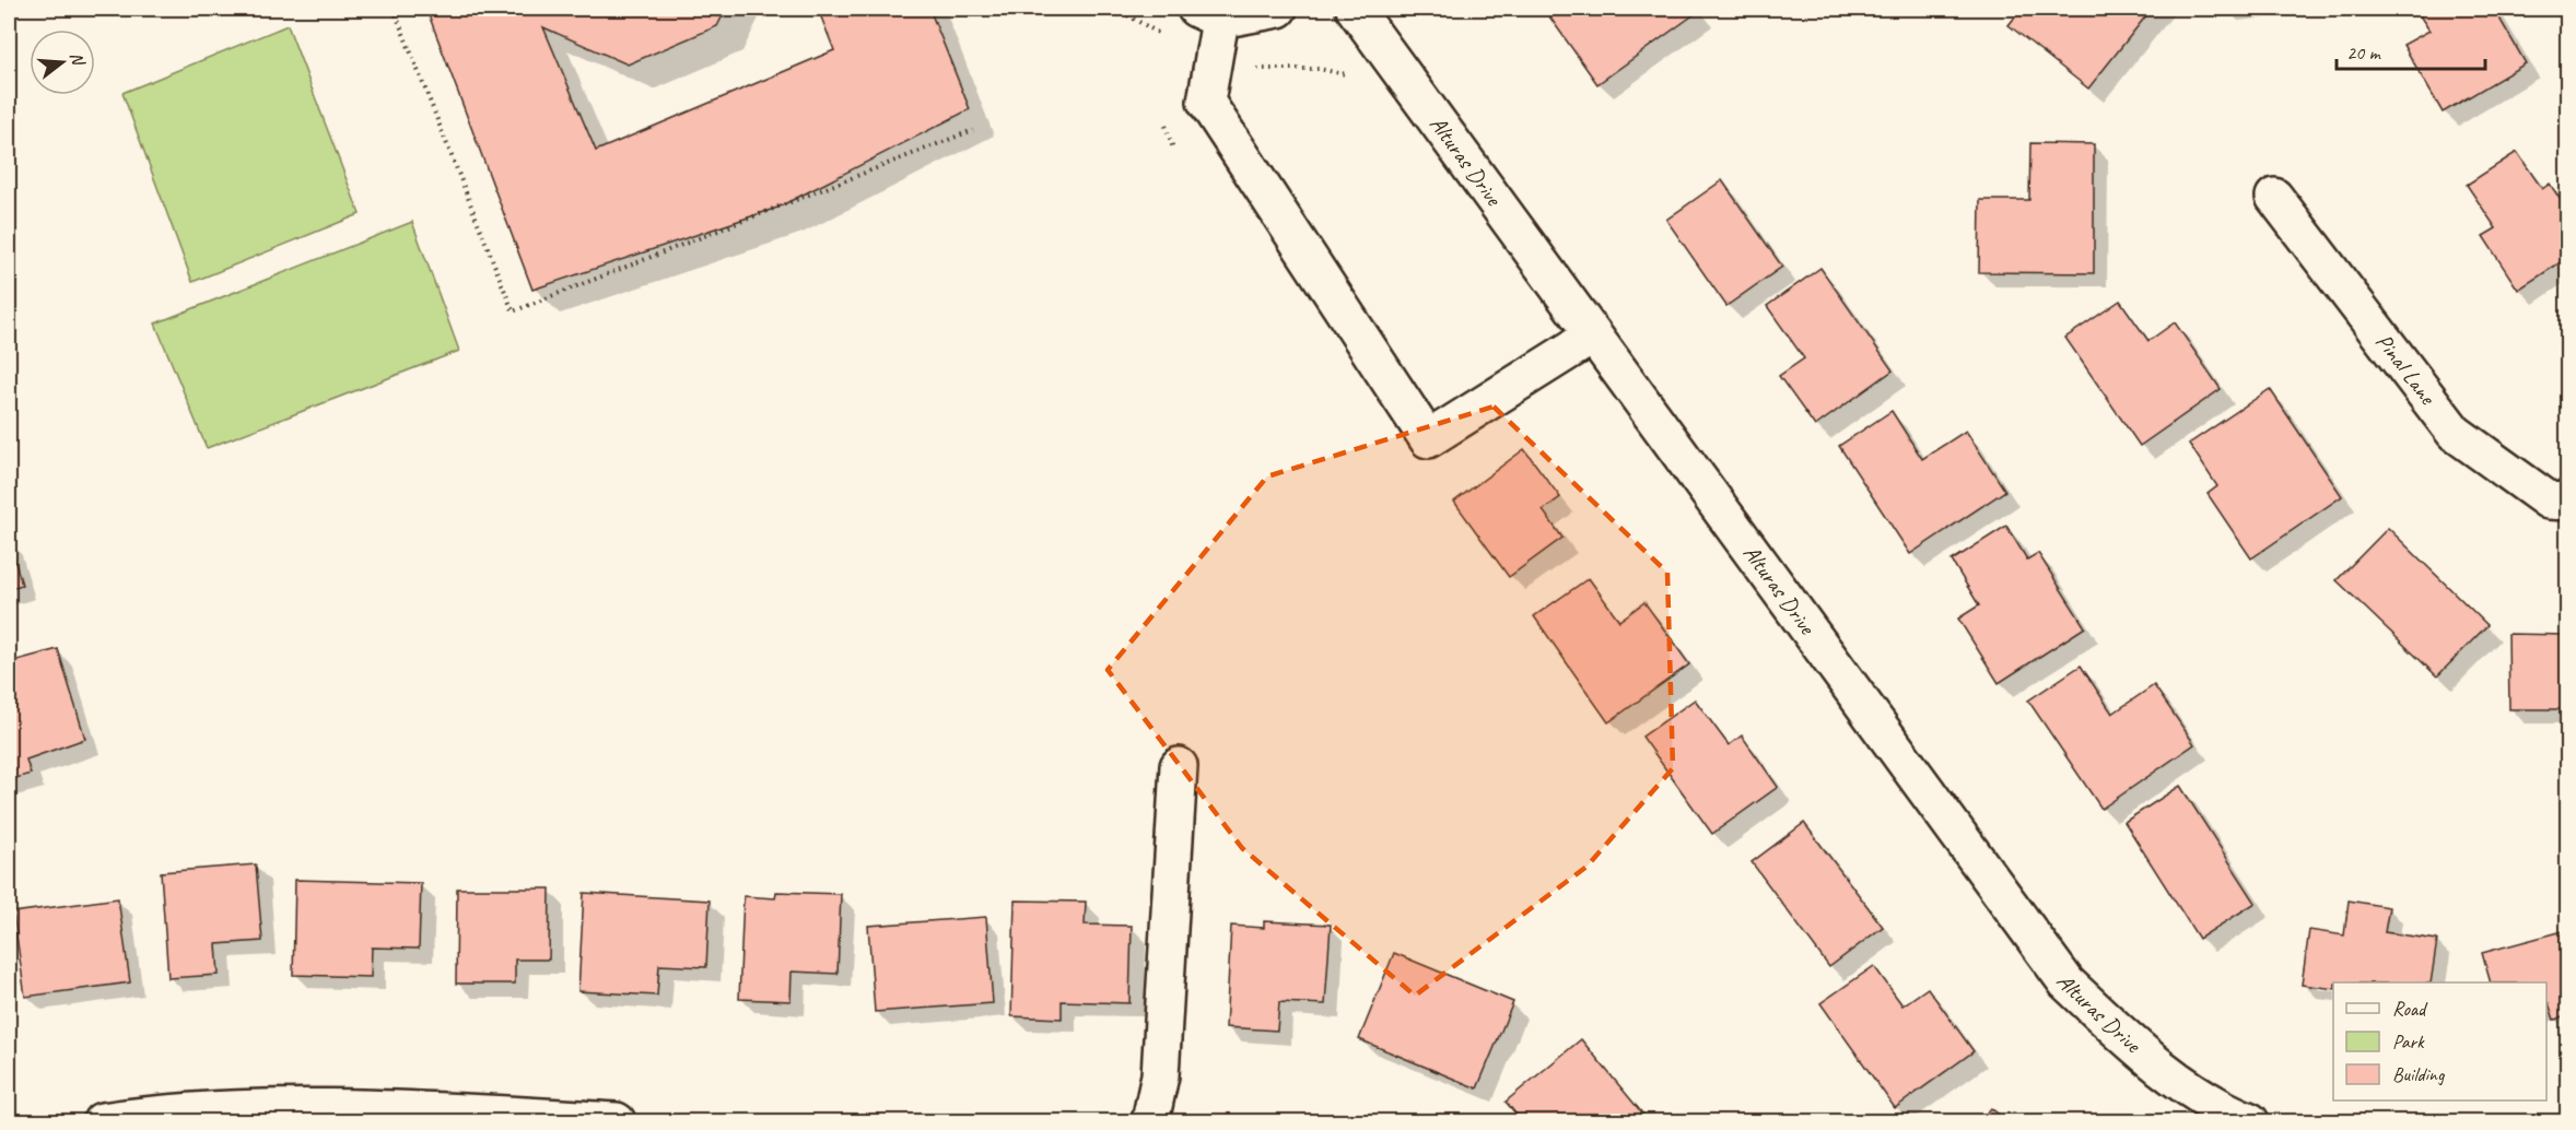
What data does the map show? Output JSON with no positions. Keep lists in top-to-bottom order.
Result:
{
  "streets": {
    "street": ["Alturas Drive", "Pinal Lane"]
  },
  "legend": ["Road", "Park", "Building"],
  "scale_bar": "20 m",
  "north": "right"
}
